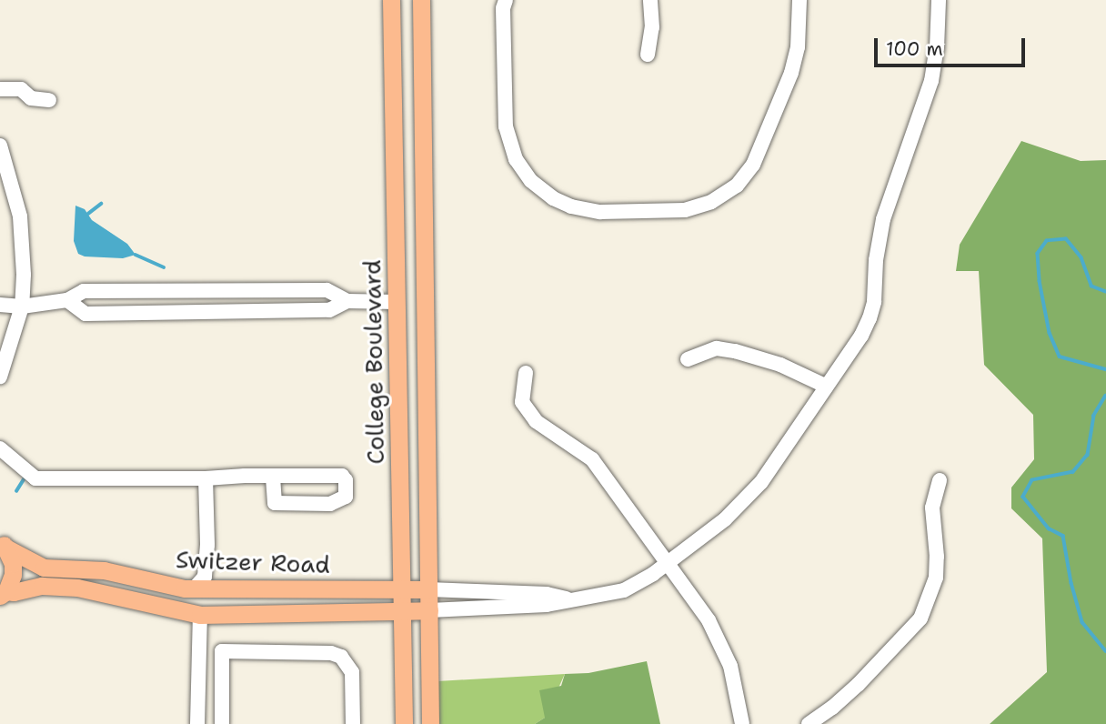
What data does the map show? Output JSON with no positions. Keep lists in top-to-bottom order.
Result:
{
  "streets": {
    "main road": ["College Boulevard", "Switzer Road"]
  },
  "crossings": [
    ["College Boulevard", "Switzer Road"]
  ],
  "scale_bar": "100 m"
}
